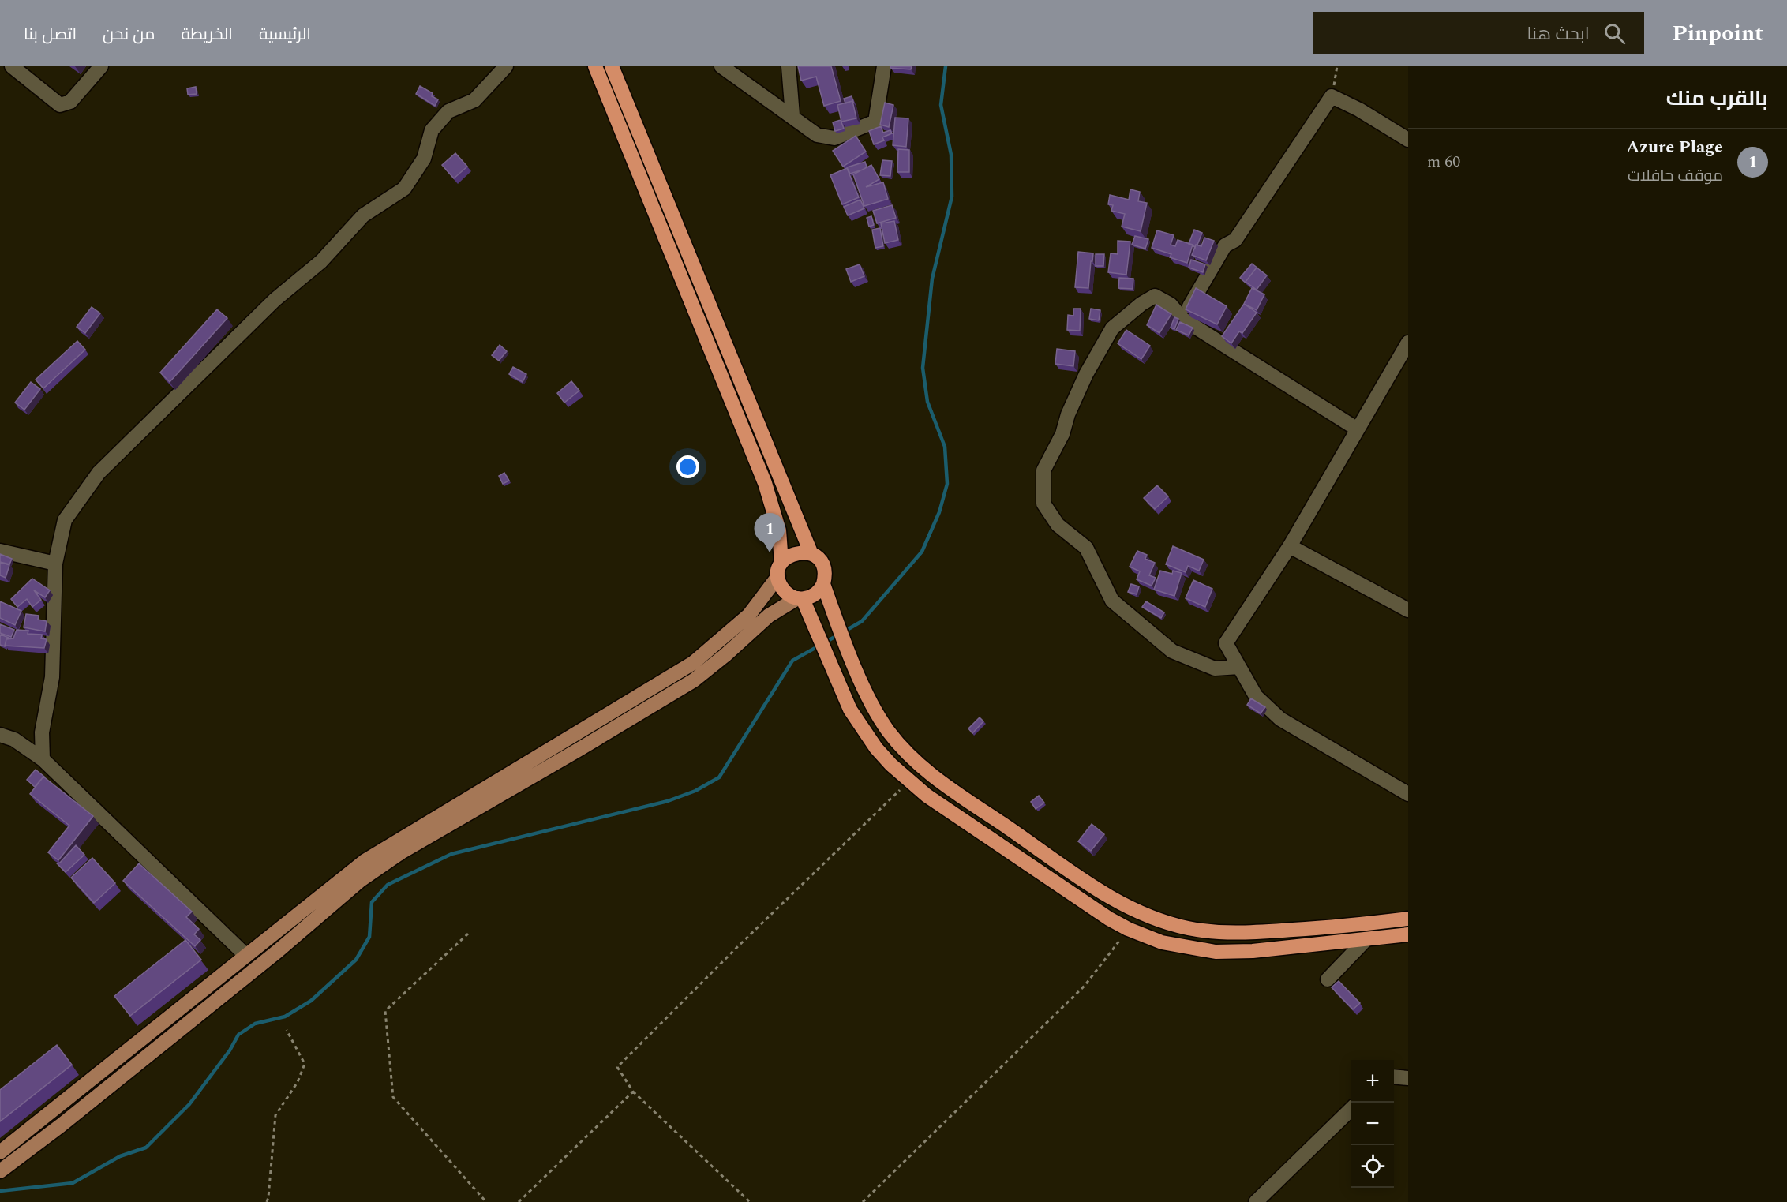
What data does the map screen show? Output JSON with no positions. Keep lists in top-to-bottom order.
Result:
{
  "page": {
    "header": "Pinpoint",
    "search": "ابحث هنا",
    "nav": [
      "الرئيسية",
      "الخريطة",
      "من نحن",
      "اتصل بنا"
    ],
    "heading": "بالقرب منك",
    "list": [
      {
        "mark": "1",
        "name": "Azure Plage",
        "note": "موقف حافلات",
        "value": "60 m"
      }
    ],
    "pins": "1",
    "map_buttons": ["+", "−"]
  }
}
